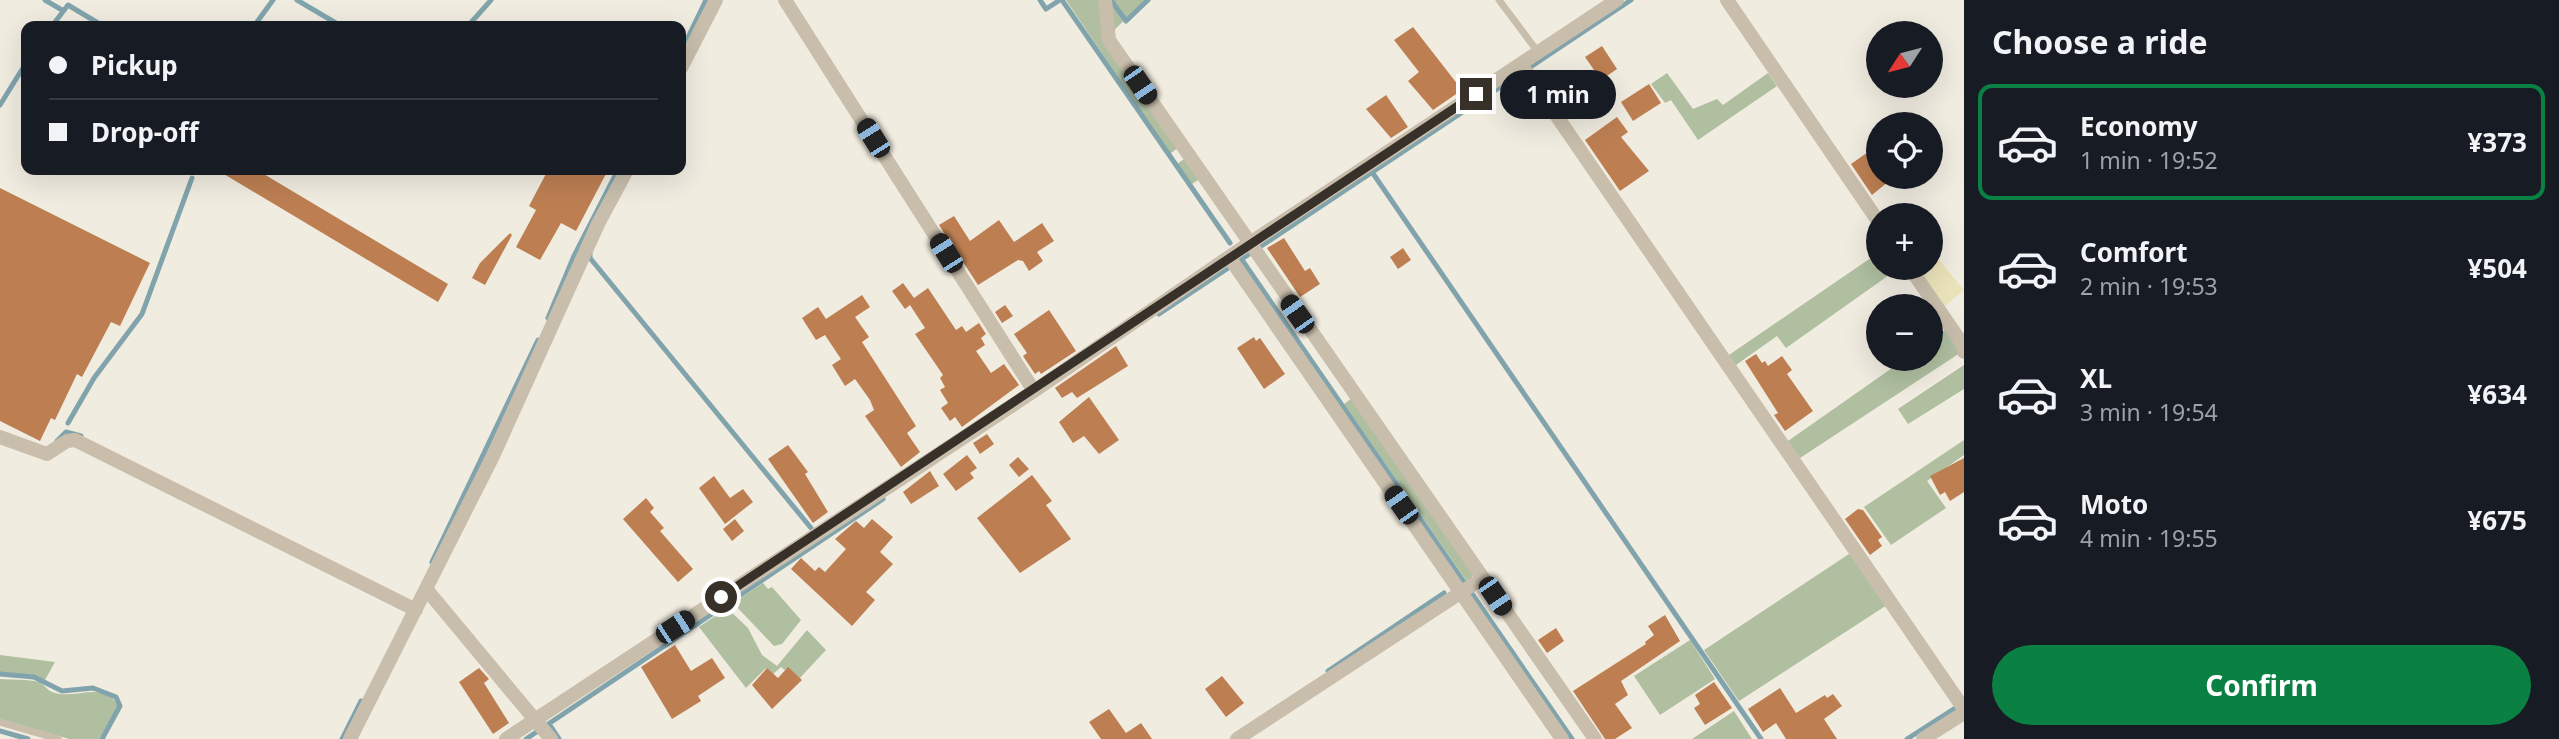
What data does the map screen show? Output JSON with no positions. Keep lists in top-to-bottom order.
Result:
{
  "north": "bottom left",
  "page": {
    "heading": "Choose a ride",
    "map_buttons": ["+", "−"],
    "banner": ["Pickup", "Drop-off"],
    "bubble": "1 min",
    "list": [
      {
        "name": "Economy",
        "note": "1 min · 19:52",
        "value": "¥373"
      },
      {
        "name": "Comfort",
        "note": "2 min · 19:53",
        "value": "¥504"
      },
      {
        "name": "XL",
        "note": "3 min · 19:54",
        "value": "¥634"
      },
      {
        "name": "Moto",
        "note": "4 min · 19:55",
        "value": "¥675"
      }
    ],
    "buttons": "Confirm"
  }
}
